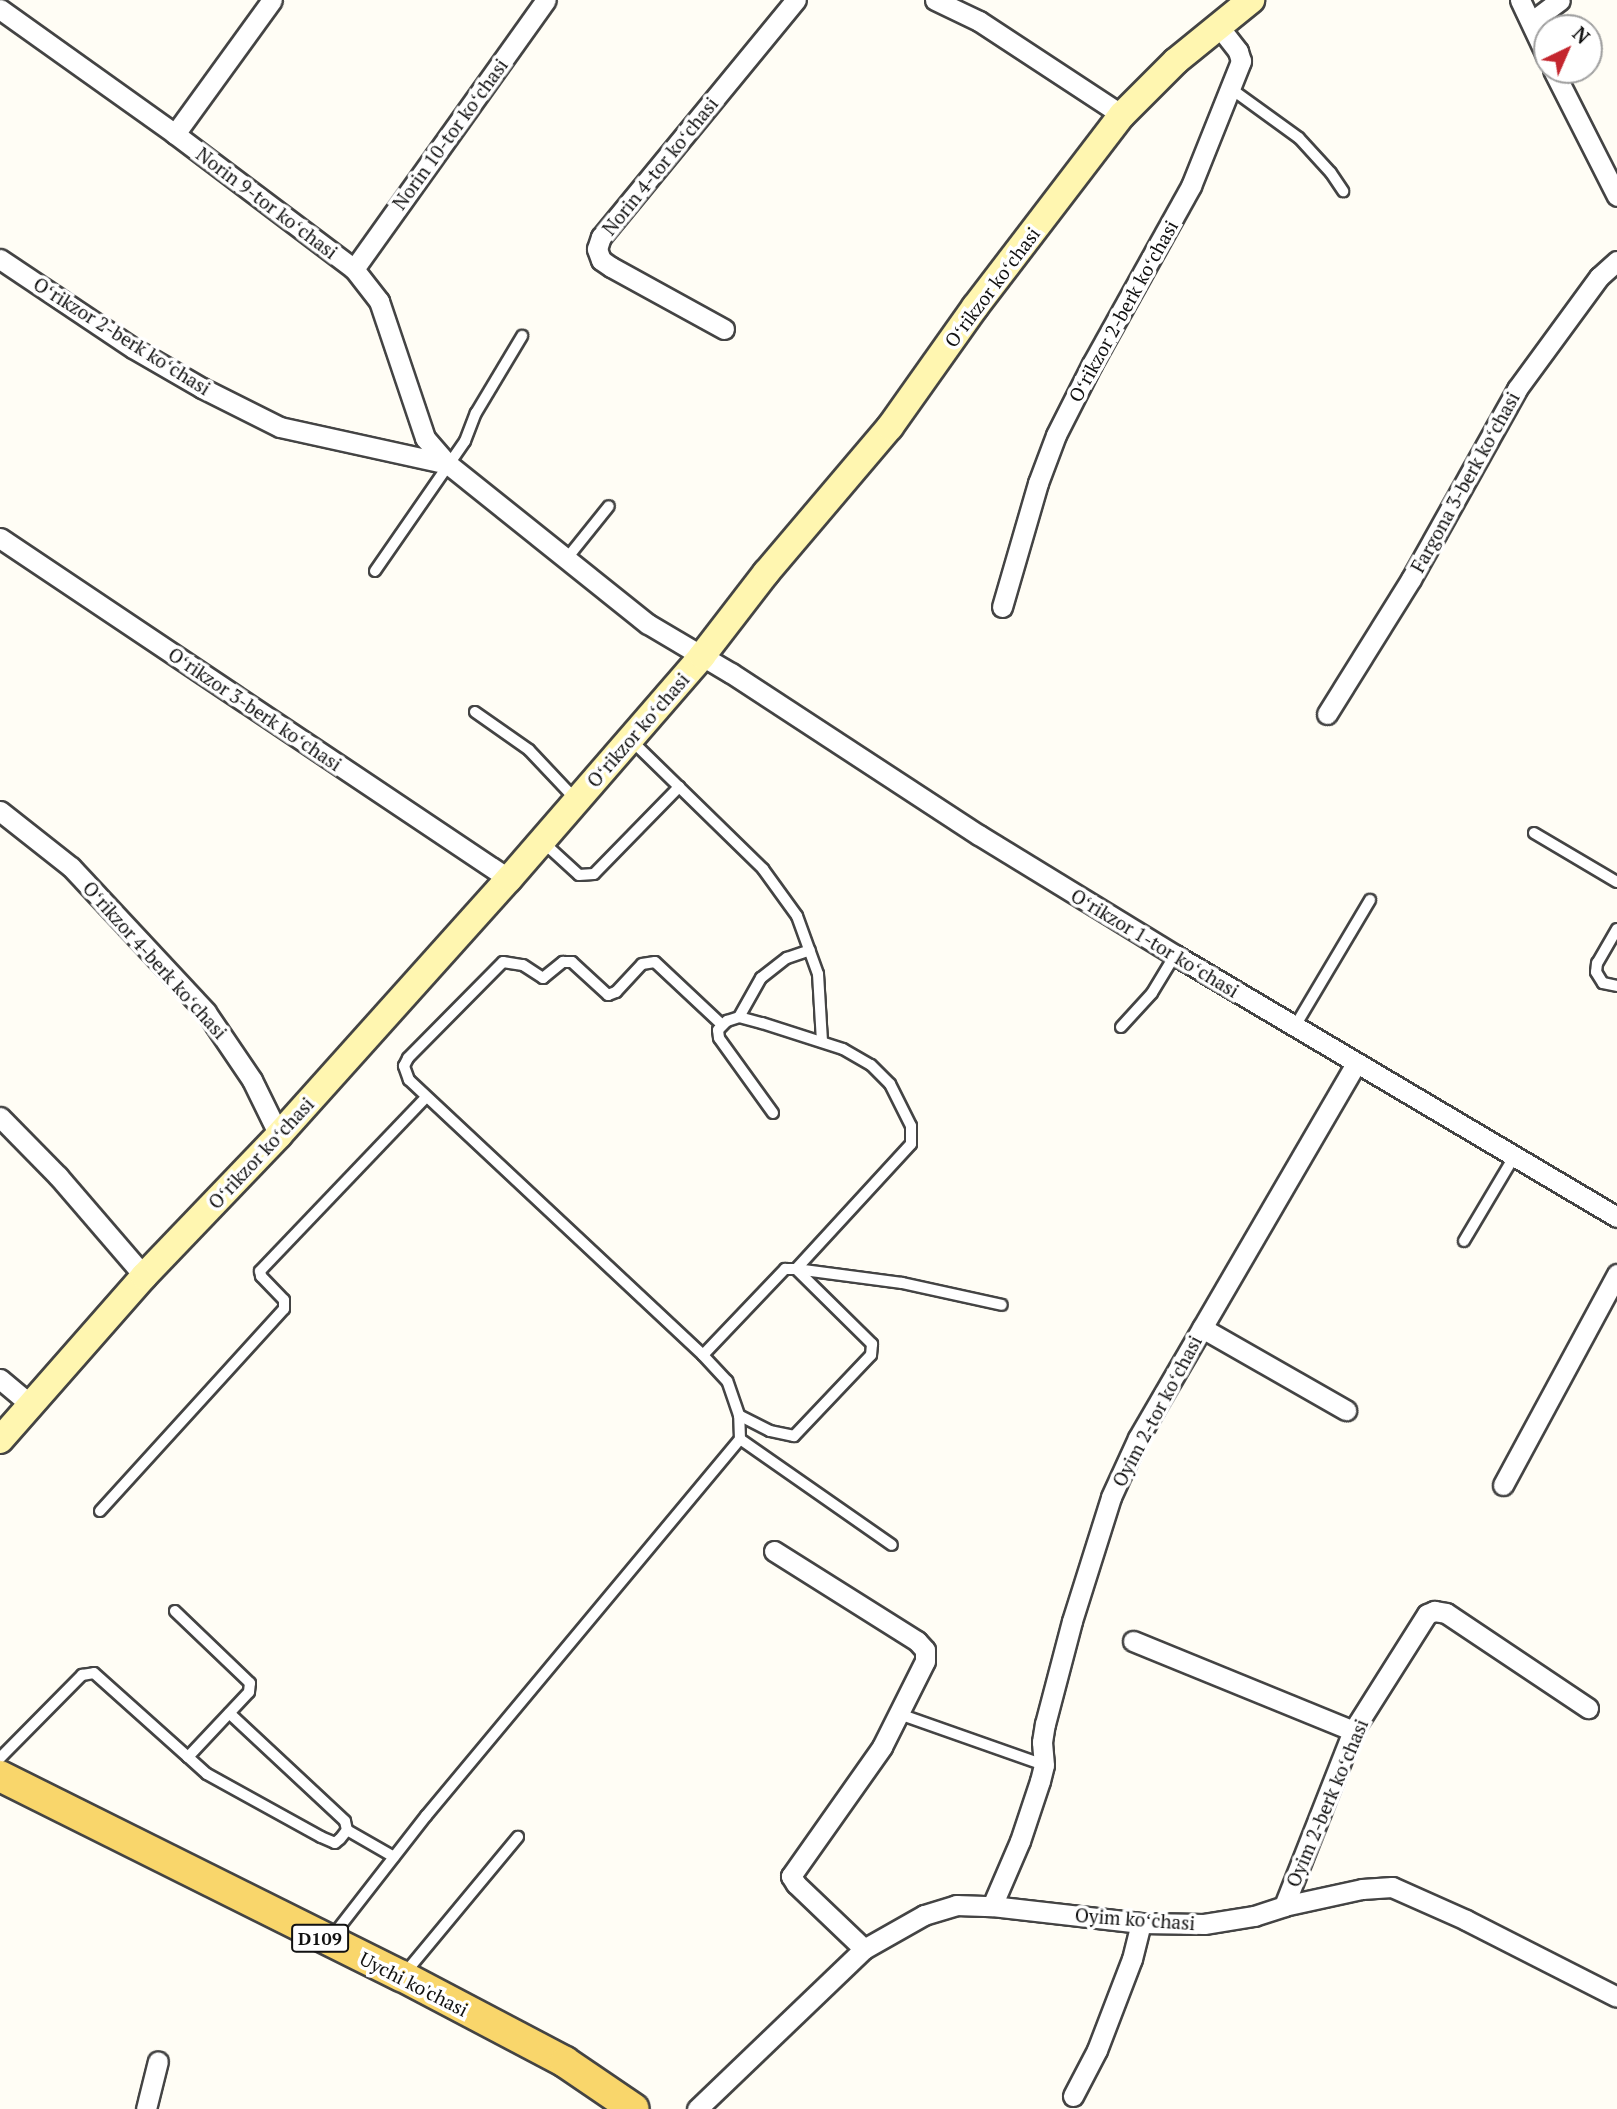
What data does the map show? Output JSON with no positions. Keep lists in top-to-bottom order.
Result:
{
  "streets": {
    "main road": ["Oʻrikzor koʻchasi", "D109", "Uychi ko'chasi"],
    "street": [
      "Norin 10-tor koʻchasi",
      "Norin 4-tor koʻchasi",
      "Norin 9-tor koʻchasi",
      "Oʻrikzor 2-berk koʻchasi",
      "Fargona 3-berk koʻchasi",
      "Oʻrikzor 3-berk koʻchasi",
      "Oʻrikzor 1-tor koʻchasi",
      "Oʻrikzor 4-berk koʻchasi",
      "Oyim 2-tor koʻchasi",
      "Oyim 2-berk koʻchasi",
      "Oyim koʻchasi"
    ]
  },
  "crossings": [
    ["Norin 10-tor koʻchasi", "Norin 9-tor koʻchasi"],
    ["Norin 9-tor koʻchasi", "Oʻrikzor 2-berk koʻchasi"],
    ["Norin 9-tor koʻchasi", "Oʻrikzor 1-tor koʻchasi"],
    ["Oʻrikzor koʻchasi", "Oʻrikzor 2-berk koʻchasi"],
    ["Oʻrikzor koʻchasi", "Oʻrikzor 3-berk koʻchasi"],
    ["Oʻrikzor koʻchasi", "Oʻrikzor 1-tor koʻchasi"],
    ["Oʻrikzor koʻchasi", "Oʻrikzor 4-berk koʻchasi"],
    ["Oʻrikzor 2-berk koʻchasi", "Oʻrikzor 1-tor koʻchasi"],
    ["Oʻrikzor 1-tor koʻchasi", "Oyim 2-tor koʻchasi"],
    ["Oyim 2-tor koʻchasi", "Oyim koʻchasi"],
    ["Oyim 2-berk koʻchasi", "Oyim koʻchasi"]
  ],
  "north": "top right"
}
